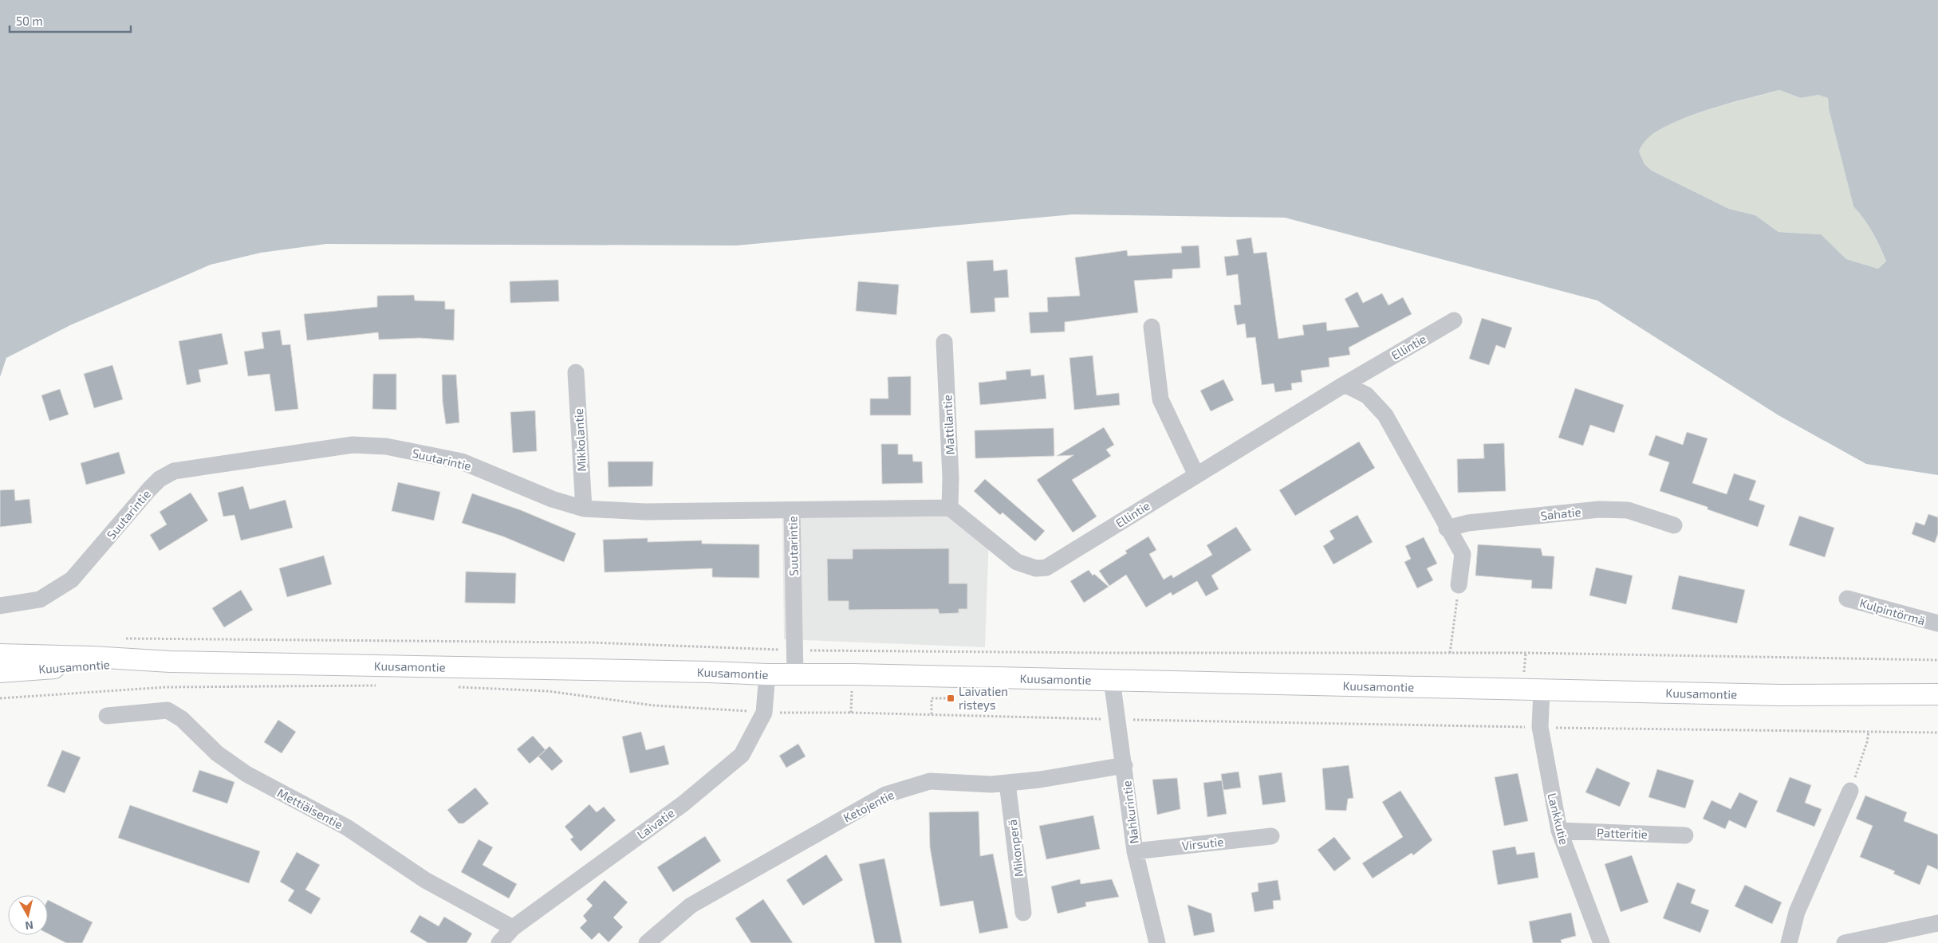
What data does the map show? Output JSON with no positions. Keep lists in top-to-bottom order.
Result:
{
  "streets": {
    "main road": ["Kuusamontie"],
    "street": [
      "Ellintie",
      "Mattilantie",
      "Mikkolantie",
      "Suutarintie",
      "Sahatie",
      "Kulpintörmä",
      "Ketojentie",
      "Mettiäisentie",
      "Nahkurintie",
      "Lankkutie",
      "Laivatie",
      "Patteritie",
      "Virsutie",
      "Mikonperä"
    ]
  },
  "crossings": [
    ["Ellintie", "Mattilantie"],
    ["Mikkolantie", "Suutarintie"],
    ["Suutarintie", "Kuusamontie"],
    ["Kuusamontie", "Nahkurintie"],
    ["Kuusamontie", "Lankkutie"],
    ["Kuusamontie", "Laivatie"],
    ["Ketojentie", "Nahkurintie"],
    ["Ketojentie", "Mikonperä"],
    ["Mettiäisentie", "Laivatie"],
    ["Nahkurintie", "Virsutie"],
    ["Lankkutie", "Patteritie"]
  ],
  "places": {
    "transit": ["Laivatien risteys"]
  },
  "scale_bar": "50 m",
  "north": "bottom"
}
